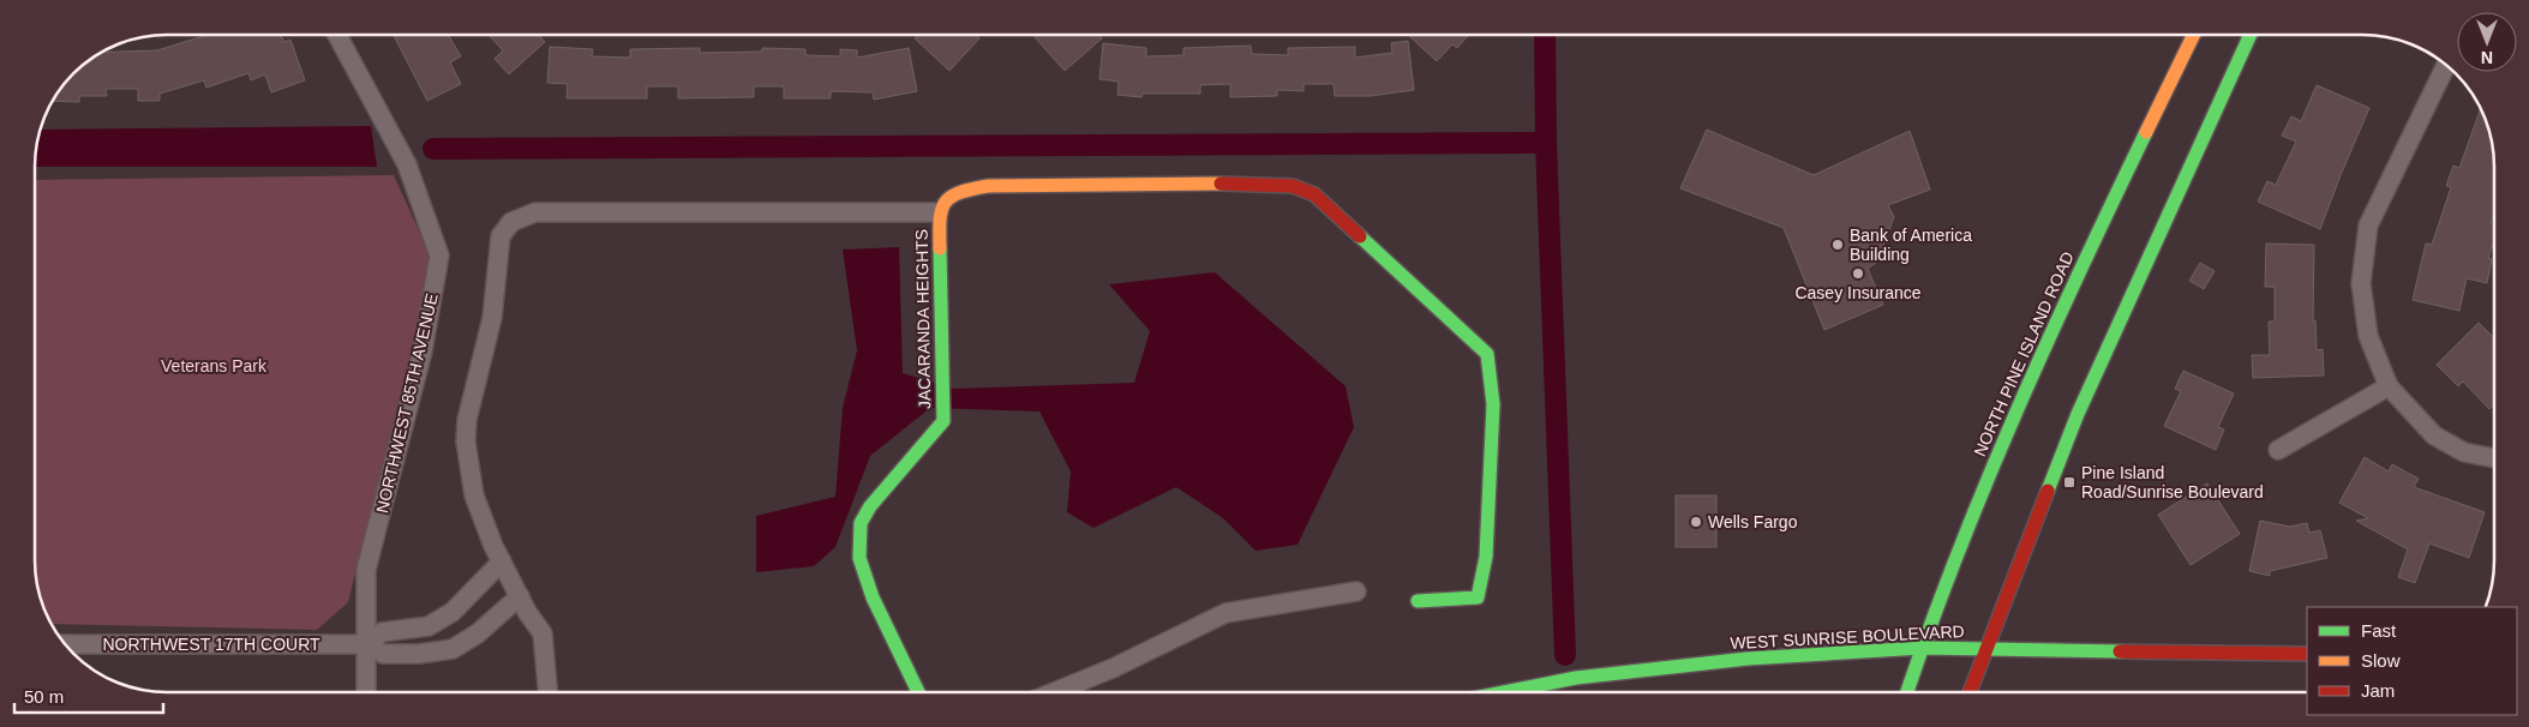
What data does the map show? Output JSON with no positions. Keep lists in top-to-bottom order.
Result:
{
  "streets": {
    "main road": ["JACARANDA HEIGHTS", "NORTH PINE ISLAND ROAD", "WEST SUNRISE BOULEVARD"],
    "street": ["NORTHWEST 85TH AVENUE", "NORTHWEST 17TH COURT"]
  },
  "crossings": [
    ["NORTH PINE ISLAND ROAD", "WEST SUNRISE BOULEVARD"],
    ["NORTHWEST 85TH AVENUE", "NORTHWEST 17TH COURT"]
  ],
  "parks": ["Veterans Park"],
  "places": {
    "other": ["Bank of America Building", "Casey Insurance", "Wells Fargo"],
    "transit": ["Pine Island Road/Sunrise Boulevard"]
  },
  "legend": ["Fast", "Slow", "Jam"],
  "scale_bar": "50 m",
  "north": "bottom"
}
